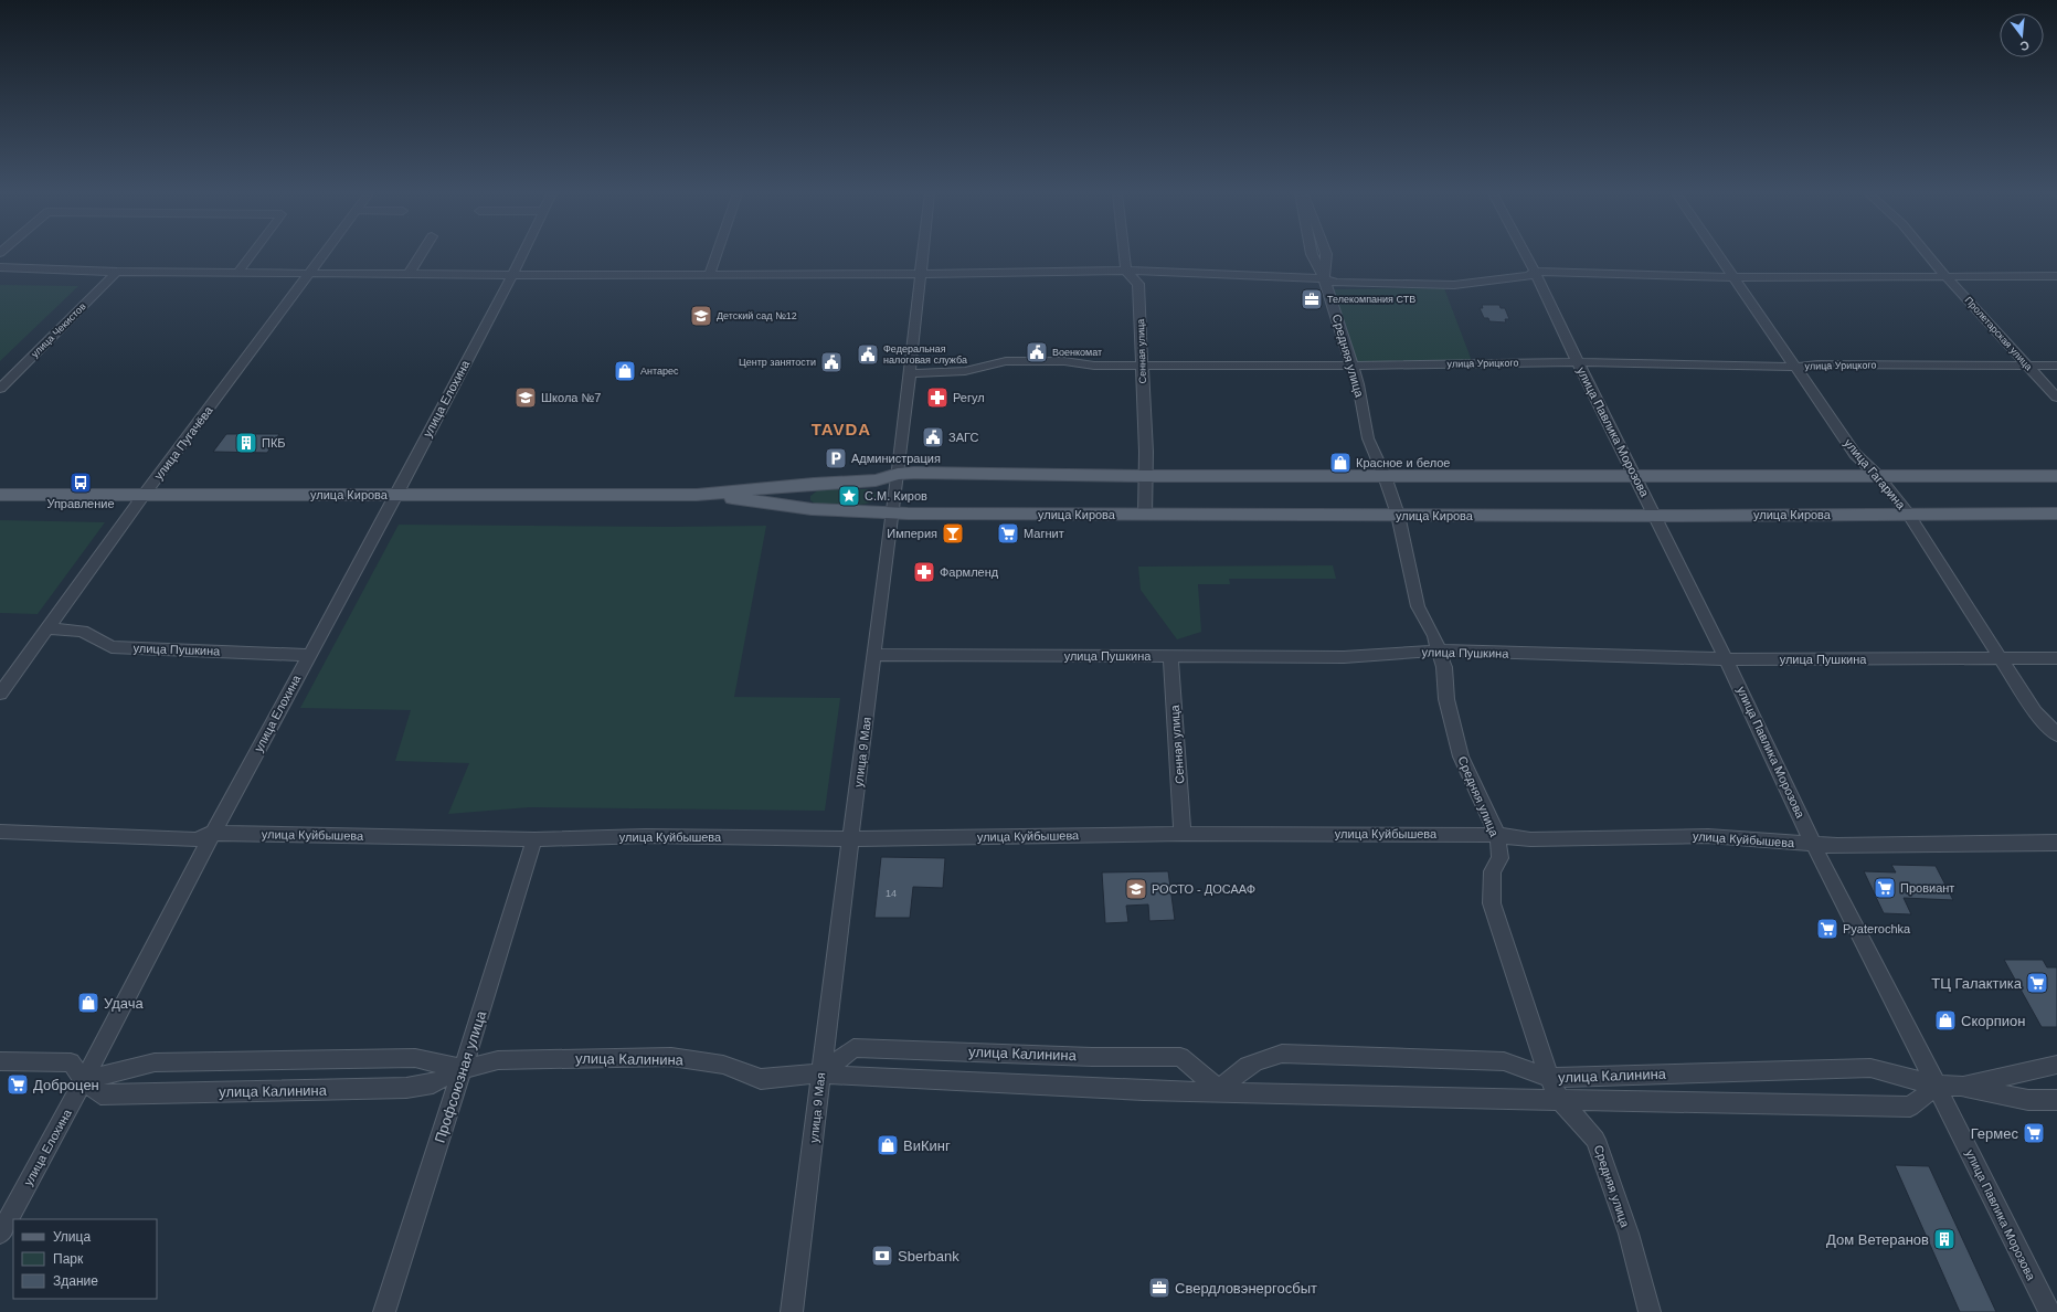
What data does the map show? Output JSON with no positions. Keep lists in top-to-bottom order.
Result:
{
  "streets": {
    "main road": ["улица Кирова"],
    "street": [
      "улица Чекистов",
      "Пролетарская улица",
      "Сенная улица",
      "Средняя улица",
      "улица Урицкого",
      "улица Елохина",
      "улица Павлика Морозова",
      "улица Пугачёва",
      "улица Гагарина",
      "улица Пушкина",
      "улица 9 Мая",
      "улица Куйбышева",
      "улица Калинина",
      "Профсоюзная улица"
    ]
  },
  "crossings": [
    ["Пролетарская улица", "улица Урицкого"],
    ["Сенная улица", "улица Урицкого"],
    ["Сенная улица", "улица Кирова"],
    ["Сенная улица", "улица Пушкина"],
    ["Сенная улица", "улица Куйбышева"],
    ["Средняя улица", "улица Урицкого"],
    ["Средняя улица", "улица Кирова"],
    ["Средняя улица", "улица Пушкина"],
    ["Средняя улица", "улица Куйбышева"],
    ["Средняя улица", "улица Калинина"],
    ["улица Урицкого", "улица Павлика Морозова"],
    ["улица Урицкого", "улица Гагарина"],
    ["улица Урицкого", "улица 9 Мая"],
    ["улица Елохина", "улица Кирова"],
    ["улица Елохина", "улица Пушкина"],
    ["улица Елохина", "улица Куйбышева"],
    ["улица Елохина", "улица Калинина"],
    ["улица Павлика Морозова", "улица Кирова"],
    ["улица Павлика Морозова", "улица Пушкина"],
    ["улица Павлика Морозова", "улица Куйбышева"],
    ["улица Павлика Морозова", "улица Калинина"],
    ["улица Пугачёва", "улица Кирова"],
    ["улица Пугачёва", "улица Пушкина"],
    ["улица Гагарина", "улица Кирова"],
    ["улица Гагарина", "улица Пушкина"],
    ["улица Кирова", "улица 9 Мая"],
    ["улица Пушкина", "улица 9 Мая"],
    ["улица 9 Мая", "улица Куйбышева"],
    ["улица 9 Мая", "улица Калинина"],
    ["улица Куйбышева", "Профсоюзная улица"],
    ["улица Калинина", "Профсоюзная улица"]
  ],
  "districts": ["TAVDA"],
  "places": {
    "office": ["Телекомпания СТВ", "Свердловэнергосбыт"],
    "school or university": ["Детский сад №12", "Школа №7", "РОСТО - ДОСААФ"],
    "public building": [
      "Военкомат",
      "Федеральная налоговая служба",
      "Центр занятости",
      "ЗАГС"
    ],
    "shop": [
      "Антарес",
      "Красное и белое",
      "Удача",
      "Скорпион",
      "ВиКинг"
    ],
    "pharmacy": ["Регул", "Фармленд"],
    "building": ["ПКБ", "Дом Ветеранов"],
    "parking": ["Администрация"],
    "bus stop": ["Управление"],
    "place": ["С.М. Киров"],
    "bar": ["Империя"],
    "supermarket": [
      "Магнит",
      "Провиант",
      "Pyaterochka",
      "ТЦ Галактика",
      "Доброцен",
      "Гермес"
    ],
    "bank": ["Sberbank"]
  },
  "house_numbers": ["14"],
  "legend": ["Улица", "Парк", "Здание"],
  "north": "bottom"
}
